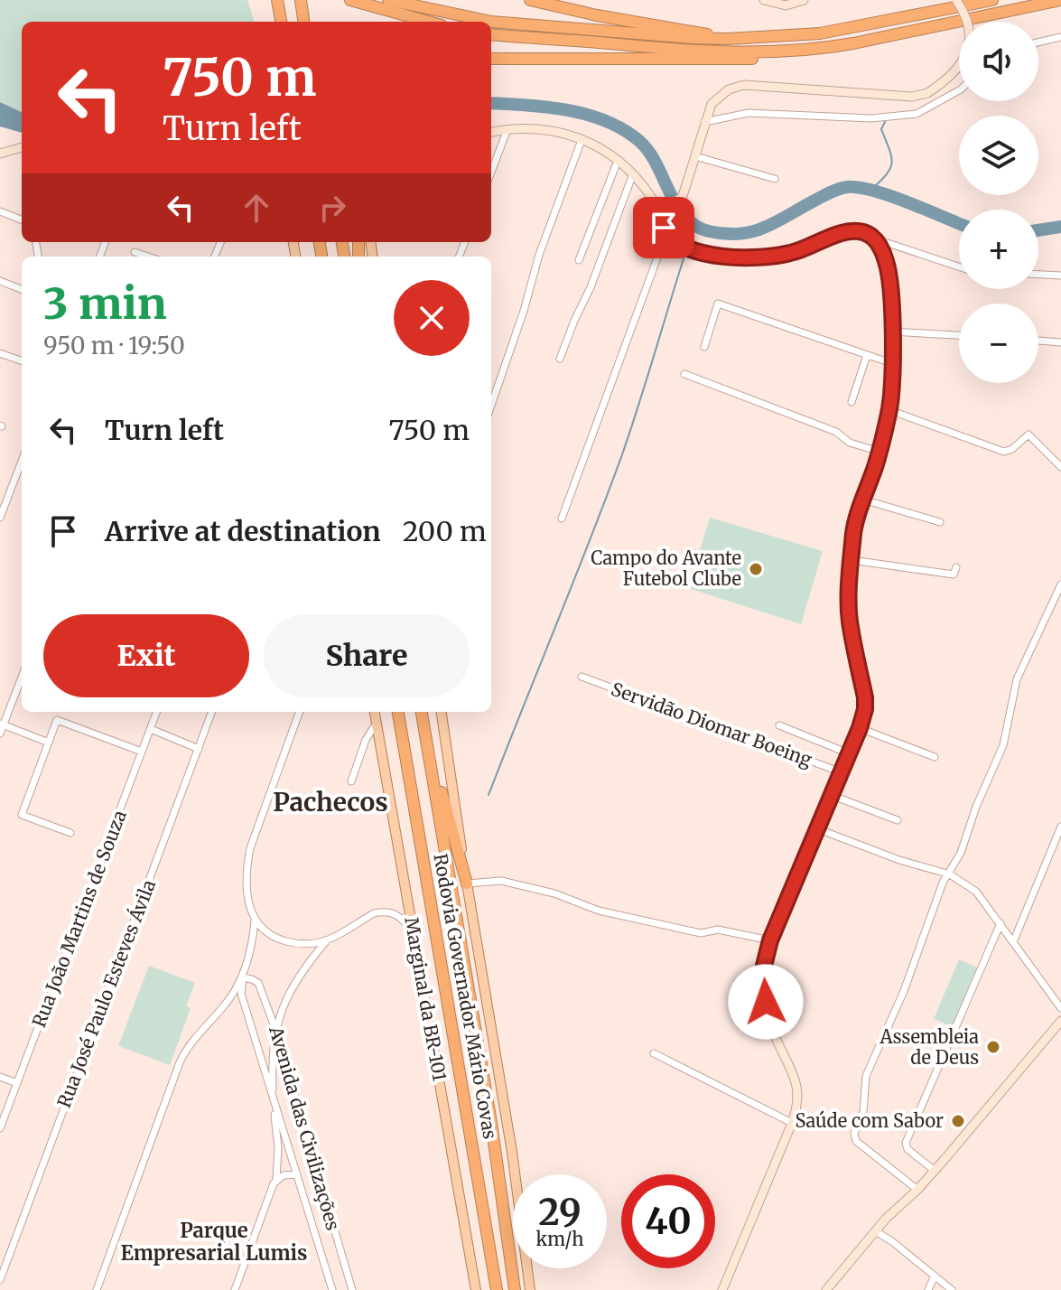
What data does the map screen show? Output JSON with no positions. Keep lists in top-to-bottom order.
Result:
{
  "streets": {
    "highway": ["Rodovia Governador Mário Covas"],
    "main road": ["Marginal da BR-101"],
    "street": [
      "Servidão Diomar Boeing",
      "Rua João Martins de Souza",
      "Rua José Paulo Esteves Ávila",
      "Avenida das Civilizações"
    ]
  },
  "districts": ["Pachecos", "Parque Empresarial Lumis"],
  "places": ["Campo do Avante Futebol Clube", "Assembleia de Deus", "Saúde com Sabor"],
  "page": {
    "map_buttons": ["+", "−"],
    "turn": ["750 m", "Turn left"],
    "heading": ["3 min", "950 m · 19:50"],
    "list": [
      {
        "name": "Turn left",
        "value": "750 m"
      },
      {
        "name": "Arrive at destination",
        "value": "200 m"
      }
    ],
    "buttons": ["Exit", "Share"],
    "speed": "29 km/h",
    "limit": "40"
  }
}
